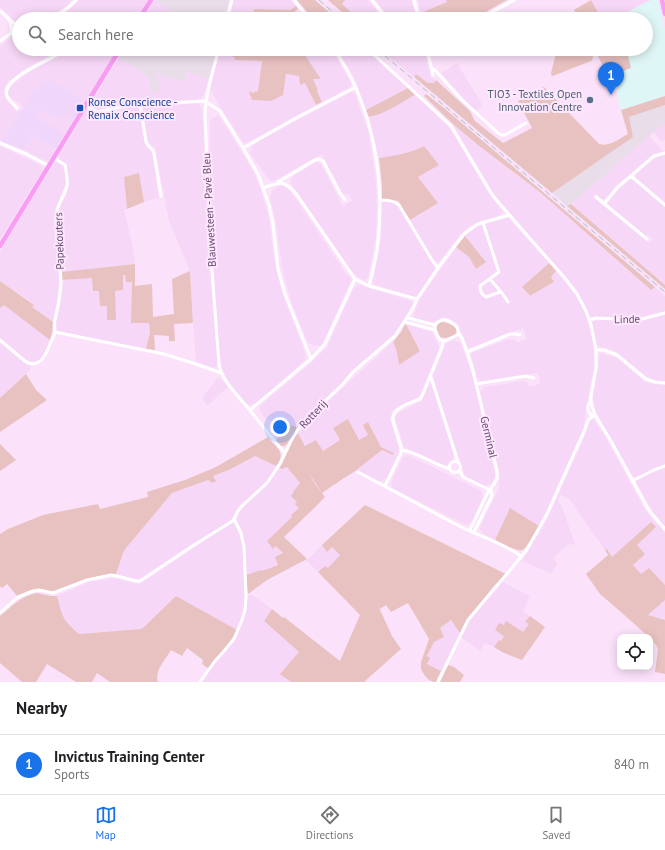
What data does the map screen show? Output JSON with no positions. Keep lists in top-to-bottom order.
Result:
{
  "streets": {
    "street": [
      "Blauwesteen - Pavé Bleu",
      "Papekouters",
      "Linde",
      "Rotterij",
      "Germinal"
    ]
  },
  "crossings": [
    ["Rotterij", "Germinal"]
  ],
  "places": {
    "other": ["TIO3 - Textiles Open Innovation Centre"],
    "transit": ["Ronse Conscience - Renaix Conscience"]
  },
  "page": {
    "search": "Search here",
    "pins": "1",
    "heading": "Nearby",
    "list": [
      {
        "mark": "1",
        "name": "Invictus Training Center",
        "note": "Sports",
        "value": "840 m"
      }
    ],
    "nav": ["Map", "Directions", "Saved"]
  }
}
